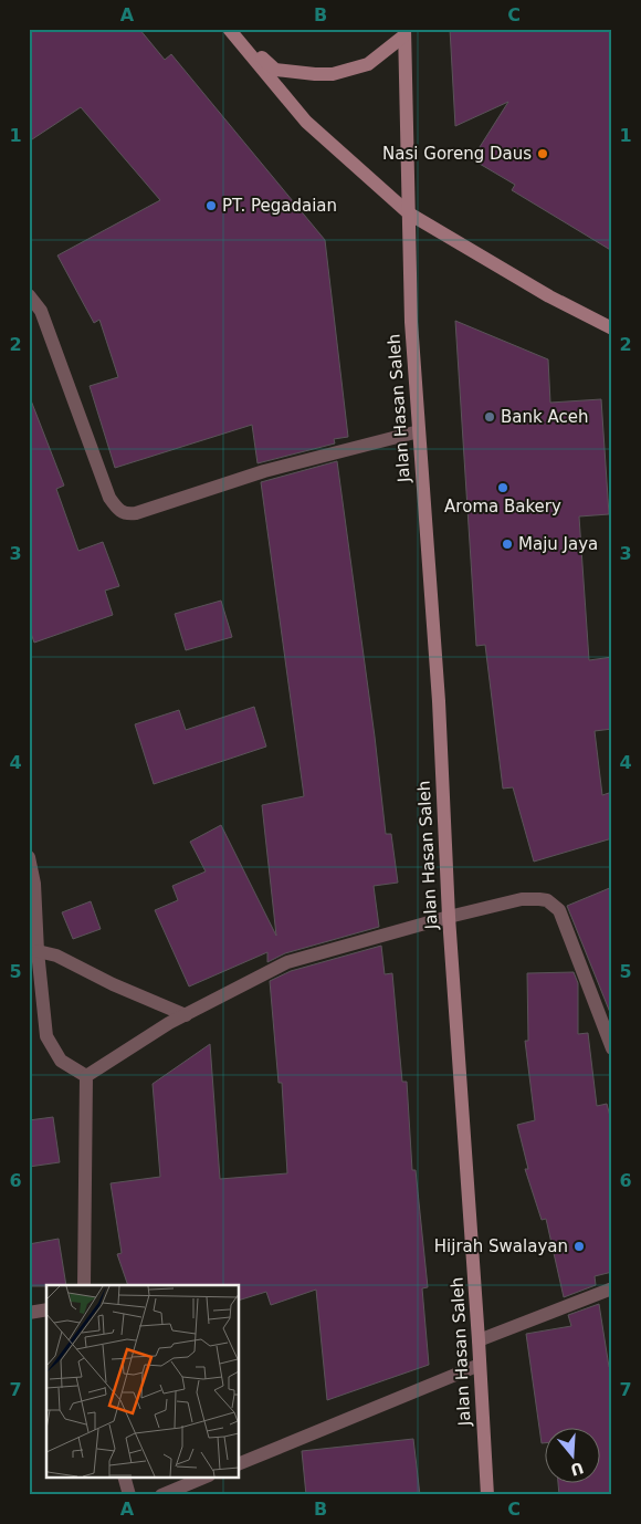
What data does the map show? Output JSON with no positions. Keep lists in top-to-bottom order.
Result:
{
  "streets": {
    "street": ["Jalan Hasan Saleh"]
  },
  "places": [
    "Nasi Goreng Daus",
    "PT. Pegadaian",
    "Bank Aceh",
    "Aroma Bakery",
    "Maju Jaya",
    "Hijrah Swalayan"
  ],
  "north": "bottom",
  "grid": {
    "columns": ["A", "B", "C"],
    "rows": [
      "1",
      "2",
      "3",
      "4",
      "5",
      "6",
      "7"
    ]
  }
}
